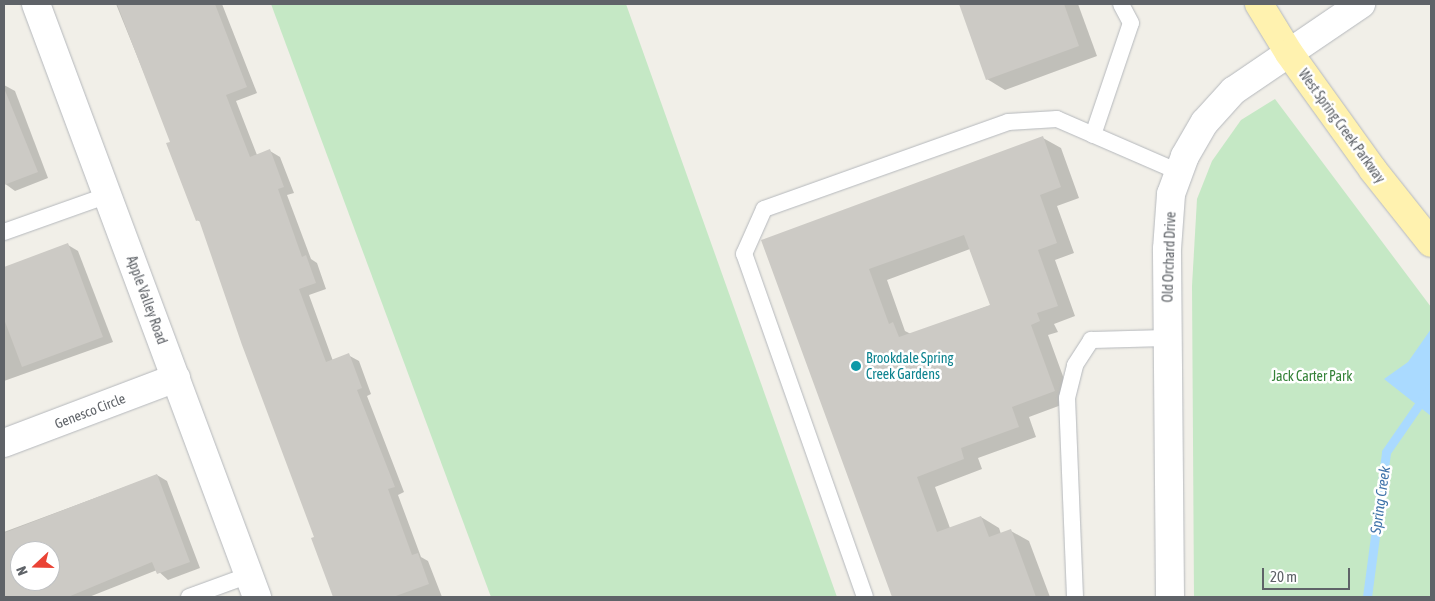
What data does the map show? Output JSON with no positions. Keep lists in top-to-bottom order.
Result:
{
  "streets": {
    "main road": ["West Spring Creek Parkway"],
    "street": ["Old Orchard Drive", "Apple Valley Road", "Genesco Circle"]
  },
  "crossings": [
    ["West Spring Creek Parkway", "Old Orchard Drive"],
    ["Apple Valley Road", "Genesco Circle"]
  ],
  "water": ["Spring Creek"],
  "parks": ["Jack Carter Park"],
  "places": ["Brookdale Spring Creek Gardens"],
  "scale_bar": "20 m",
  "north": "left"
}
